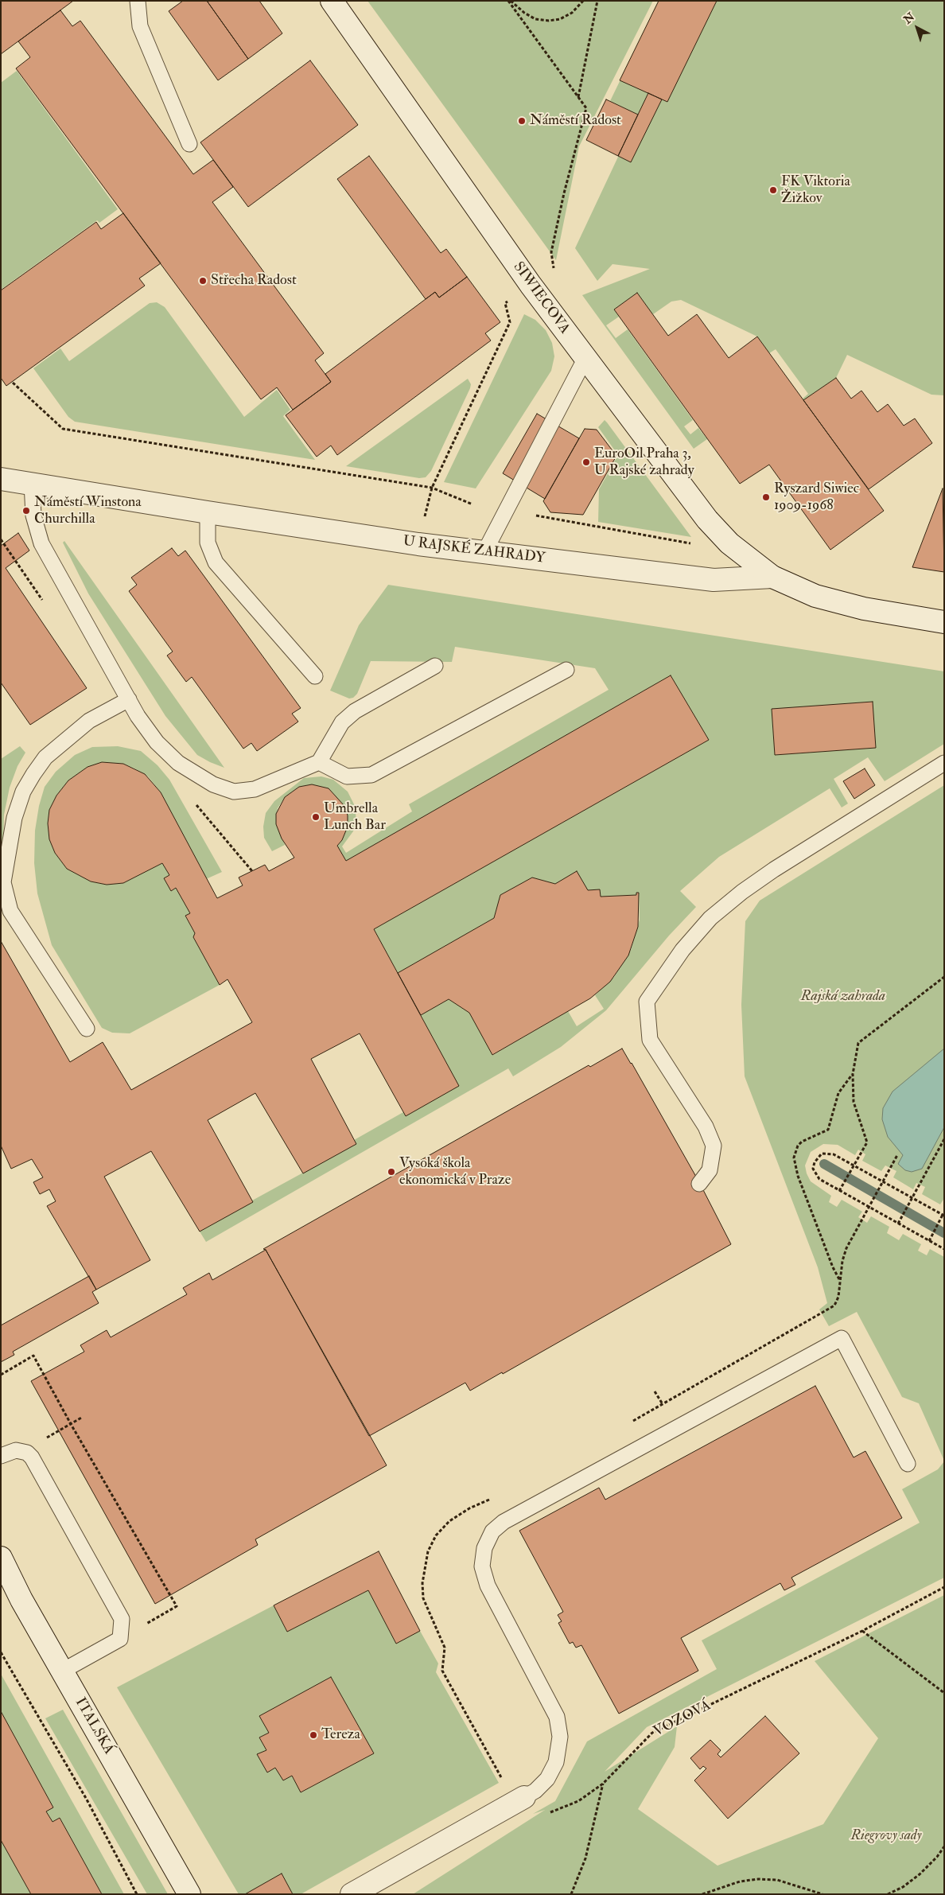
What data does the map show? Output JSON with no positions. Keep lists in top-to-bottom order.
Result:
{
  "streets": {
    "street": ["SIWIECOVA", "U RAJSKÉ ZAHRADY", "ITALSKÁ"],
    "path": ["VOZOVÁ"]
  },
  "crossings": [
    ["SIWIECOVA", "U RAJSKÉ ZAHRADY"]
  ],
  "parks": ["Rajská zahrada", "Riegrovy sady"],
  "places": [
    "Náměstí Radost",
    "FK Viktoria Žižkov",
    "Střecha Radost",
    "EuroOil Praha 3, U Rajské zahrady",
    "Ryszard Siwiec 1909-1968",
    "Náměstí Winstona Churchilla",
    "Umbrella Lunch Bar",
    "Vysoká škola ekonomická v Praze",
    "Tereza"
  ],
  "north": "top left"
}
